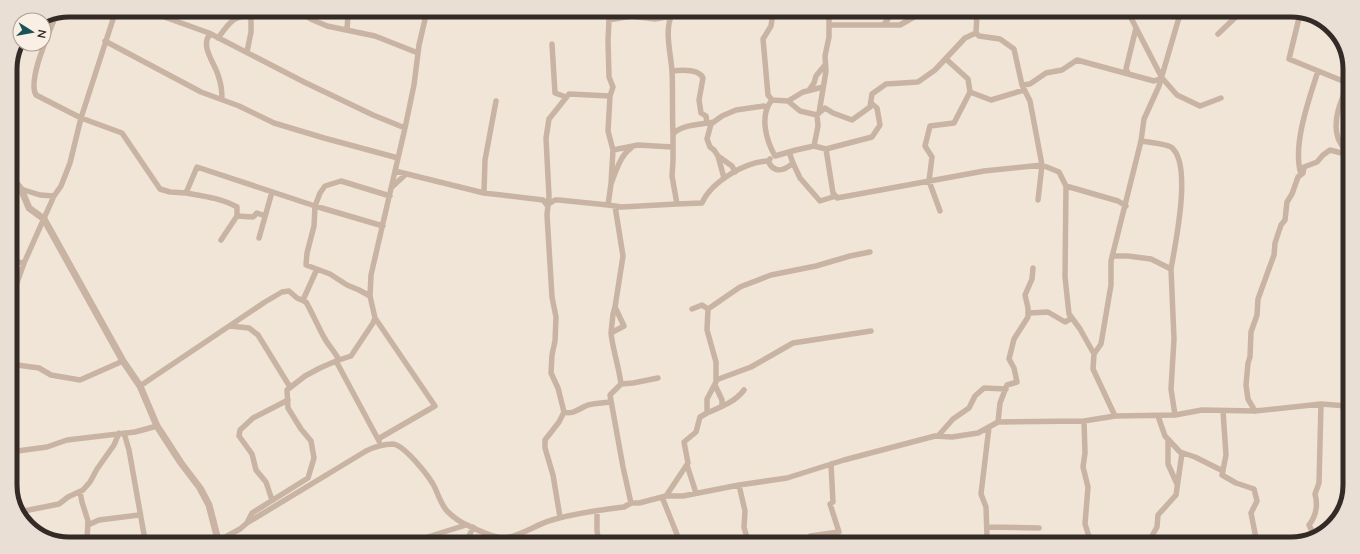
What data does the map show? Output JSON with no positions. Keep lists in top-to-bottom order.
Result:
{
  "north": "right"
}
